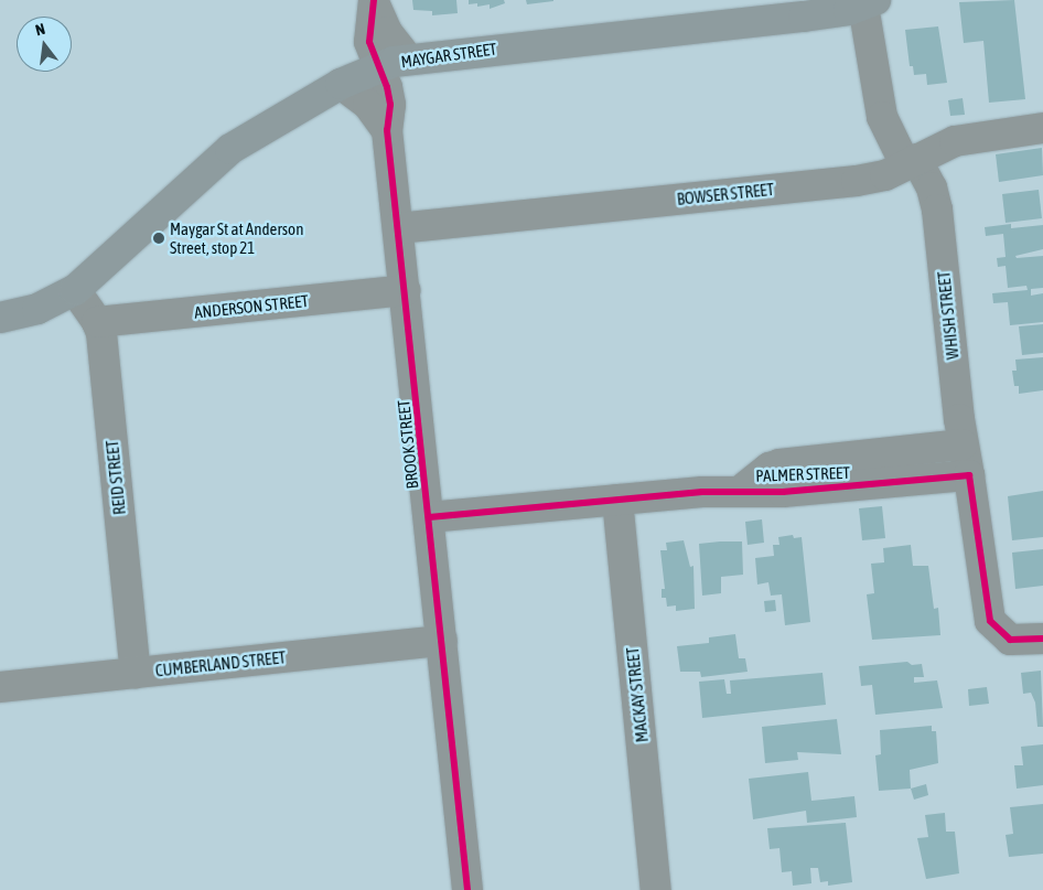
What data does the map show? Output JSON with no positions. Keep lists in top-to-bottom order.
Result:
{
  "streets": {
    "main road": ["MAYGAR STREET"],
    "street": [
      "BOWSER STREET",
      "ANDERSON STREET",
      "WHISH STREET",
      "BROOK STREET",
      "PALMER STREET",
      "REID STREET",
      "CUMBERLAND STREET",
      "MACKAY STREET"
    ]
  },
  "crossings": [
    ["MAYGAR STREET", "WHISH STREET"],
    ["MAYGAR STREET", "BROOK STREET"],
    ["MAYGAR STREET", "REID STREET"],
    ["BOWSER STREET", "WHISH STREET"],
    ["BOWSER STREET", "BROOK STREET"],
    ["ANDERSON STREET", "BROOK STREET"],
    ["ANDERSON STREET", "REID STREET"],
    ["WHISH STREET", "PALMER STREET"],
    ["BROOK STREET", "PALMER STREET"],
    ["BROOK STREET", "CUMBERLAND STREET"],
    ["PALMER STREET", "MACKAY STREET"],
    ["REID STREET", "CUMBERLAND STREET"]
  ],
  "places": ["Maygar St at Anderson Street, stop 21"],
  "north": "top"
}
